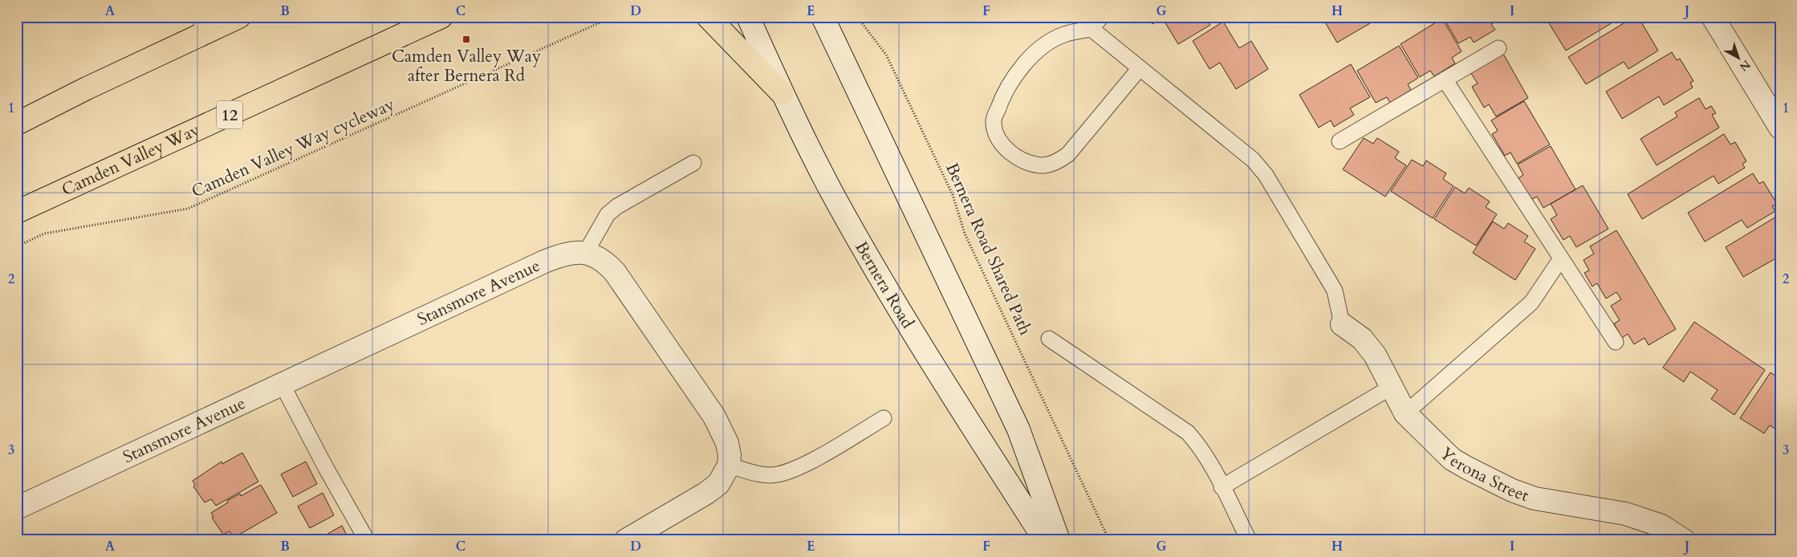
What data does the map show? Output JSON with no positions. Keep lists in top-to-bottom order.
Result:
{
  "streets": {
    "main road": ["12", "Camden Valley Way"],
    "street": ["Bernera Road", "Stansmore Avenue", "Yerona Street"],
    "path": ["Camden Valley Way cycleway", "Bernera Road Shared Path"]
  },
  "places": {
    "transit": ["Camden Valley Way after Bernera Rd"]
  },
  "north": "bottom right",
  "grid": {
    "columns": [
      "A",
      "B",
      "C",
      "D",
      "E",
      "F",
      "G",
      "H",
      "I",
      "J"
    ],
    "rows": ["1", "2", "3"]
  }
}
